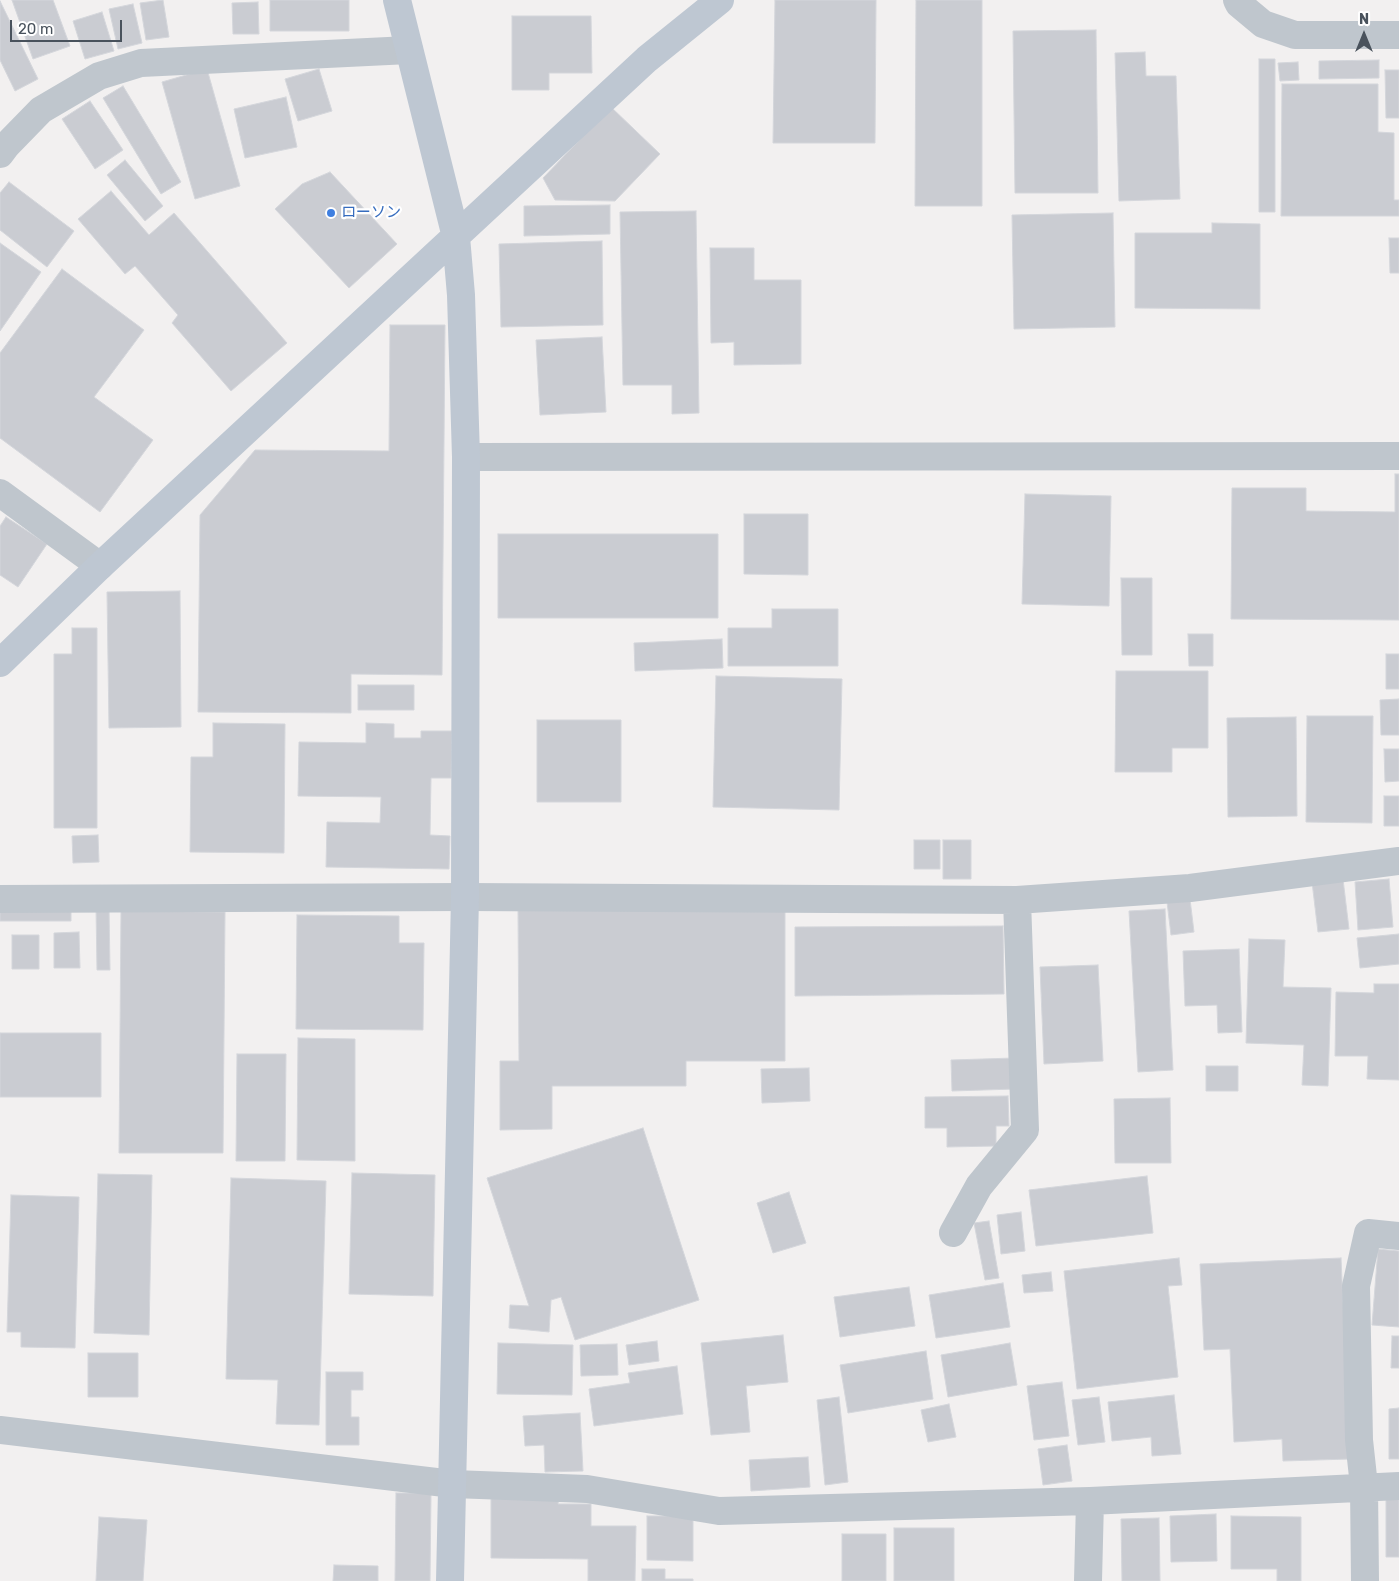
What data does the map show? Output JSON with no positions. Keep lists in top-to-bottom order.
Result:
{
  "places": ["ローソン"],
  "scale_bar": "20 m",
  "north": "top"
}
